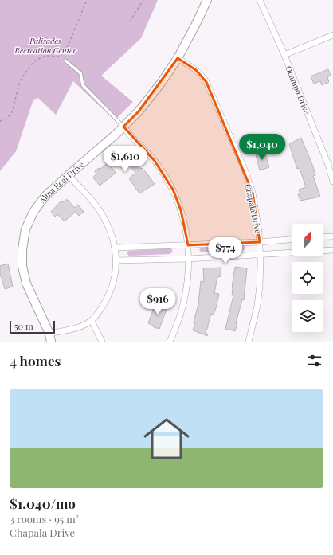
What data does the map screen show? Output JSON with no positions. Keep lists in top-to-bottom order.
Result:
{
  "streets": {
    "street": ["Ocampo Drive", "Alma Real Drive", "Chapala Drive"]
  },
  "crossings": [
    ["Alma Real Drive", "Chapala Drive"]
  ],
  "parks": ["Palisades Recreation Center"],
  "scale_bar": "50 m",
  "north": "top",
  "page": {
    "price": [
      "$1,040",
      "$1,610",
      "$774",
      "$916"
    ],
    "scale": "50 m",
    "heading": "4 homes",
    "list": [
      {
        "name": "$1,040/mo",
        "note": "3 rooms · 95 m² · Chapala Drive"
      }
    ]
  }
}
